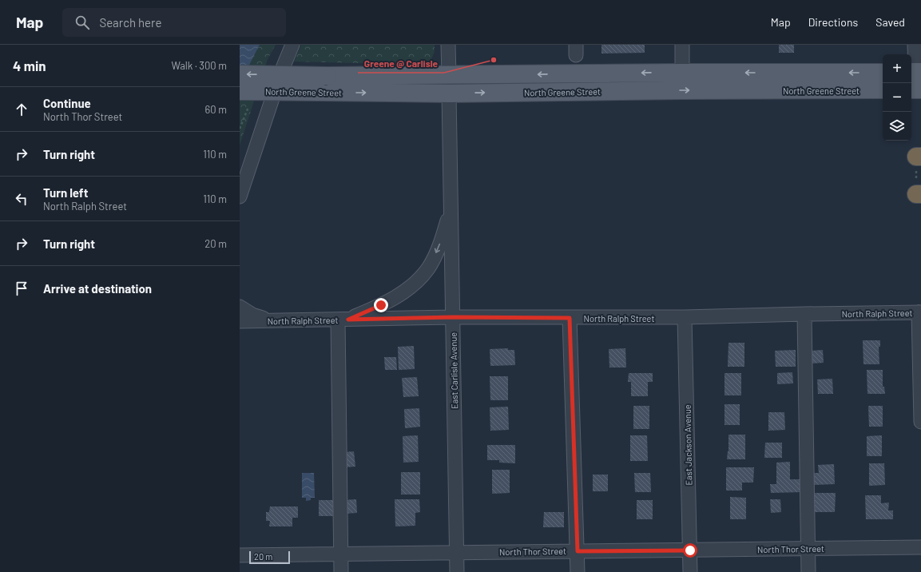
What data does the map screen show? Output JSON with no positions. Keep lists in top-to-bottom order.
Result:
{
  "streets": {
    "main road": ["North Greene Street"],
    "street": [
      "North Ralph Street",
      "East Carlisle Avenue",
      "East Jackson Avenue",
      "North Thor Street"
    ]
  },
  "crossings": [
    ["North Greene Street", "East Carlisle Avenue"],
    ["North Ralph Street", "East Carlisle Avenue"],
    ["North Ralph Street", "East Jackson Avenue"],
    ["East Carlisle Avenue", "North Thor Street"],
    ["East Jackson Avenue", "North Thor Street"]
  ],
  "places": ["Greene @ Carlisle"],
  "scale_bar": "20 m",
  "page": {
    "header": "Map",
    "search": "Search here",
    "nav": ["Map", "Directions", "Saved"],
    "heading": ["4 min", "Walk · 300 m"],
    "map_buttons": ["+", "−"],
    "list": [
      ["Continue", "North Thor Street", "60 m"],
      ["Turn right", "110 m"],
      ["Turn left", "North Ralph Street", "110 m"],
      ["Turn right", "20 m"],
      "Arrive at destination"
    ],
    "scale": "20 m"
  }
}
